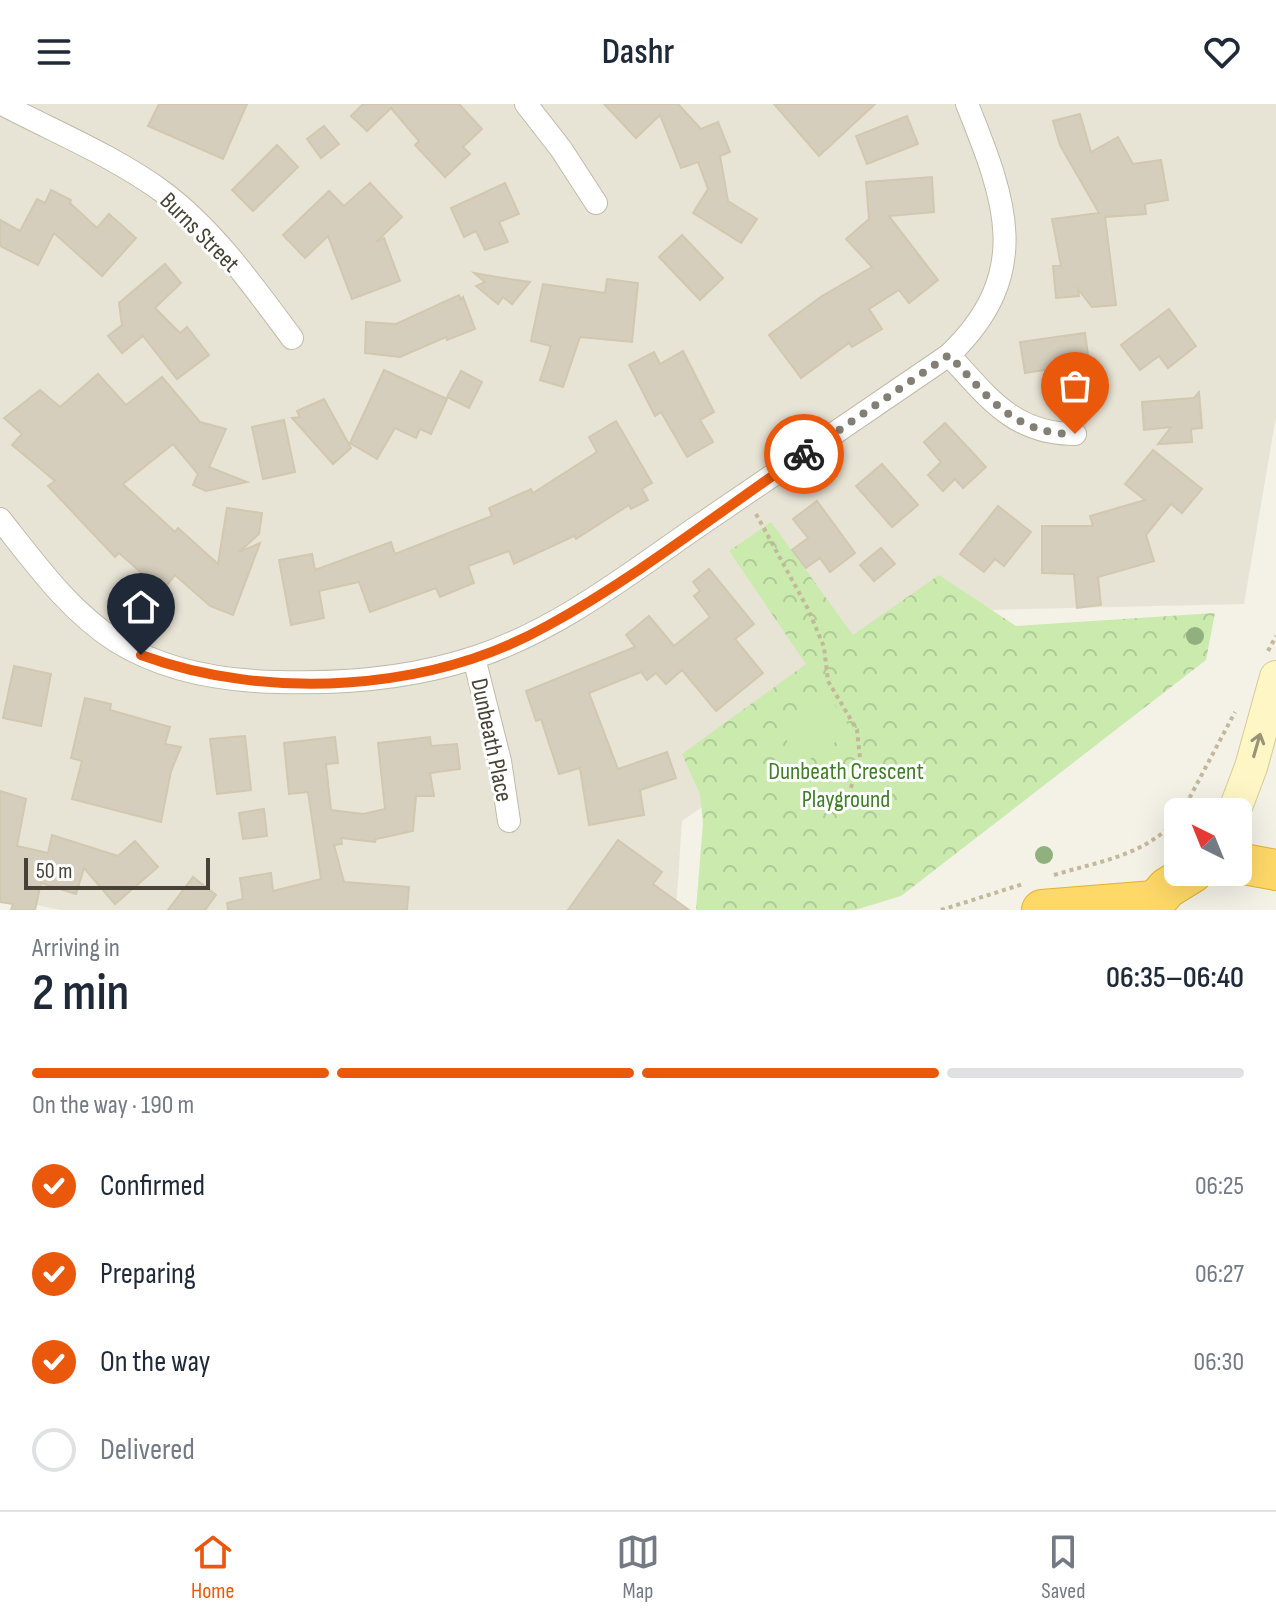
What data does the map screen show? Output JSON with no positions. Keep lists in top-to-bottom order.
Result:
{
  "streets": {
    "street": ["Burns Street", "Dunbeath Place"]
  },
  "parks": ["Dunbeath Crescent Playground"],
  "scale_bar": "50 m",
  "north": "top left",
  "page": {
    "header": "Dashr",
    "scale": "50 m",
    "heading": ["2 min", "Arriving in", "06:35–06:40"],
    "bar": "On the way · 190 m",
    "list": [
      ["Confirmed", "06:25"],
      ["Preparing", "06:27"],
      ["On the way", "06:30"],
      "Delivered"
    ],
    "tabs": ["Home", "Map", "Saved"]
  }
}
